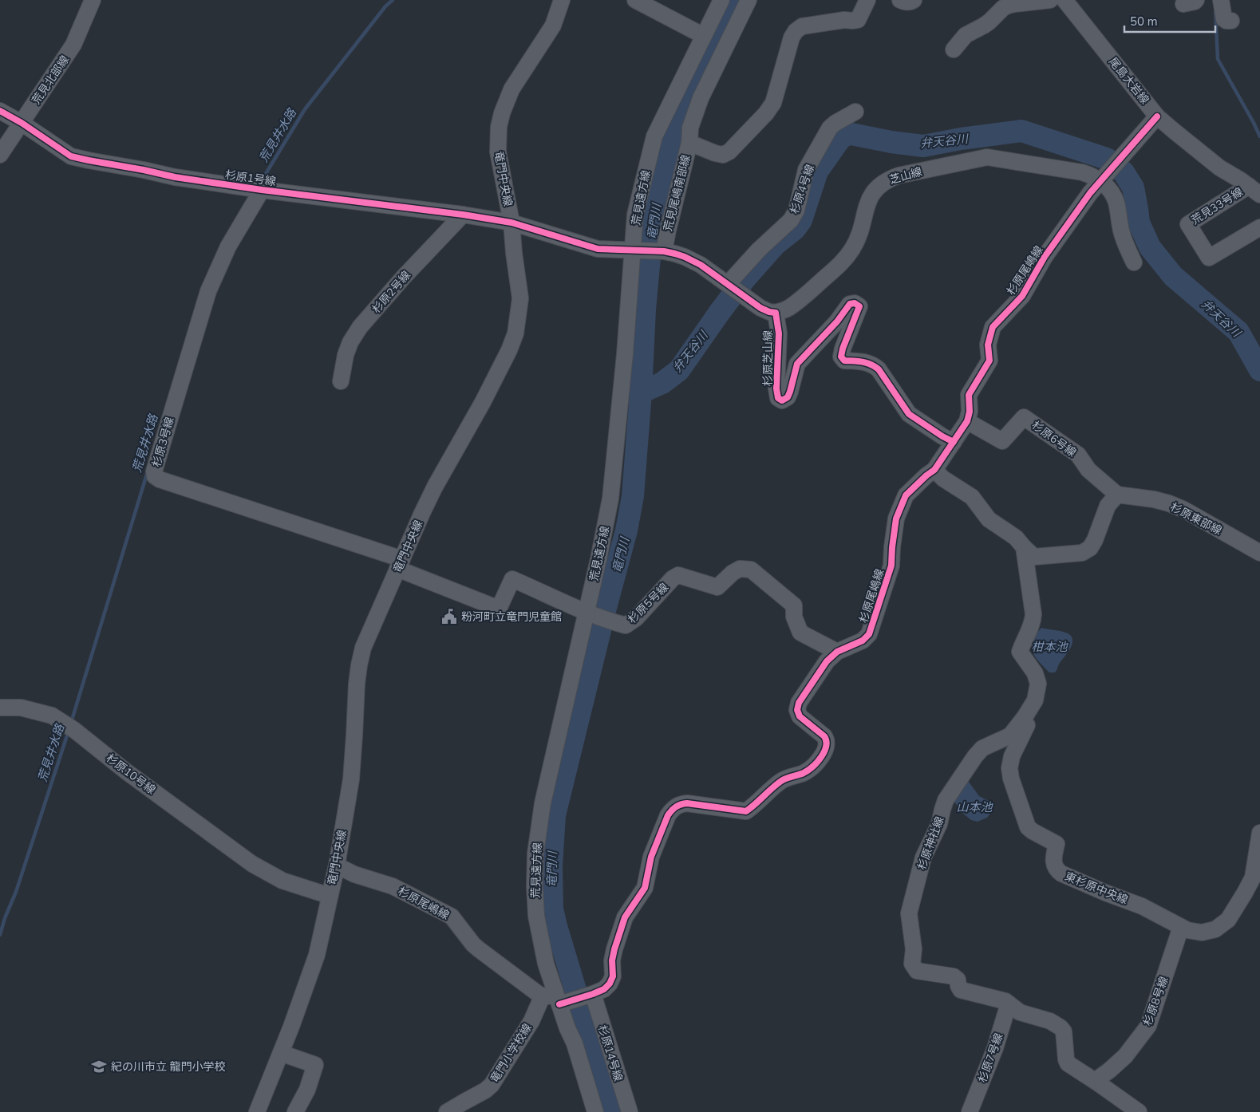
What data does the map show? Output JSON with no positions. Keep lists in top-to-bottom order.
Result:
{
  "streets": {
    "street": [
      "荒見北部線",
      "尾島大岩線",
      "芝山線",
      "杉原1号線",
      "竜門中央線",
      "杉原4号線",
      "荒見尾嶋南部線",
      "荒見遠方線",
      "荒見33号線",
      "杉原尾嶋線",
      "杉原2号線",
      "杉原芝山線",
      "杉原6号線",
      "杉原3号線",
      "杉原東部線",
      "杉原5号線",
      "杉原10号線",
      "杉原神社線",
      "東杉原中央線",
      "杉原8号線",
      "竜門小学校線",
      "杉原14号線",
      "杉原7号線"
    ]
  },
  "crossings": [
    ["荒見北部線", "杉原1号線"],
    ["尾島大岩線", "荒見33号線"],
    ["尾島大岩線", "杉原尾嶋線"],
    ["芝山線", "杉原尾嶋線"],
    ["芝山線", "杉原芝山線"],
    ["杉原1号線", "竜門中央線"],
    ["杉原1号線", "杉原2号線"],
    ["杉原1号線", "杉原3号線"],
    ["竜門中央線", "杉原尾嶋線"],
    ["竜門中央線", "杉原3号線"],
    ["竜門中央線", "杉原5号線"],
    ["竜門中央線", "杉原10号線"],
    ["荒見遠方線", "杉原尾嶋線"],
    ["荒見遠方線", "杉原5号線"],
    ["荒見遠方線", "竜門小学校線"],
    ["杉原尾嶋線", "杉原芝山線"],
    ["杉原尾嶋線", "杉原6号線"],
    ["杉原尾嶋線", "杉原5号線"],
    ["杉原尾嶋線", "竜門小学校線"],
    ["杉原尾嶋線", "杉原14号線"],
    ["杉原6号線", "杉原東部線"],
    ["杉原3号線", "杉原5号線"],
    ["杉原神社線", "東杉原中央線"],
    ["杉原神社線", "杉原8号線"],
    ["杉原神社線", "杉原7号線"],
    ["東杉原中央線", "杉原8号線"]
  ],
  "water": [
    "荒見井水路",
    "弁天谷川",
    "竜門川",
    "柑本池",
    "山本池"
  ],
  "places": {
    "public building": ["粉河町立竜門児童館"],
    "school or university": ["紀の川市立 龍門小学校"]
  },
  "scale_bar": "50 m"
}
